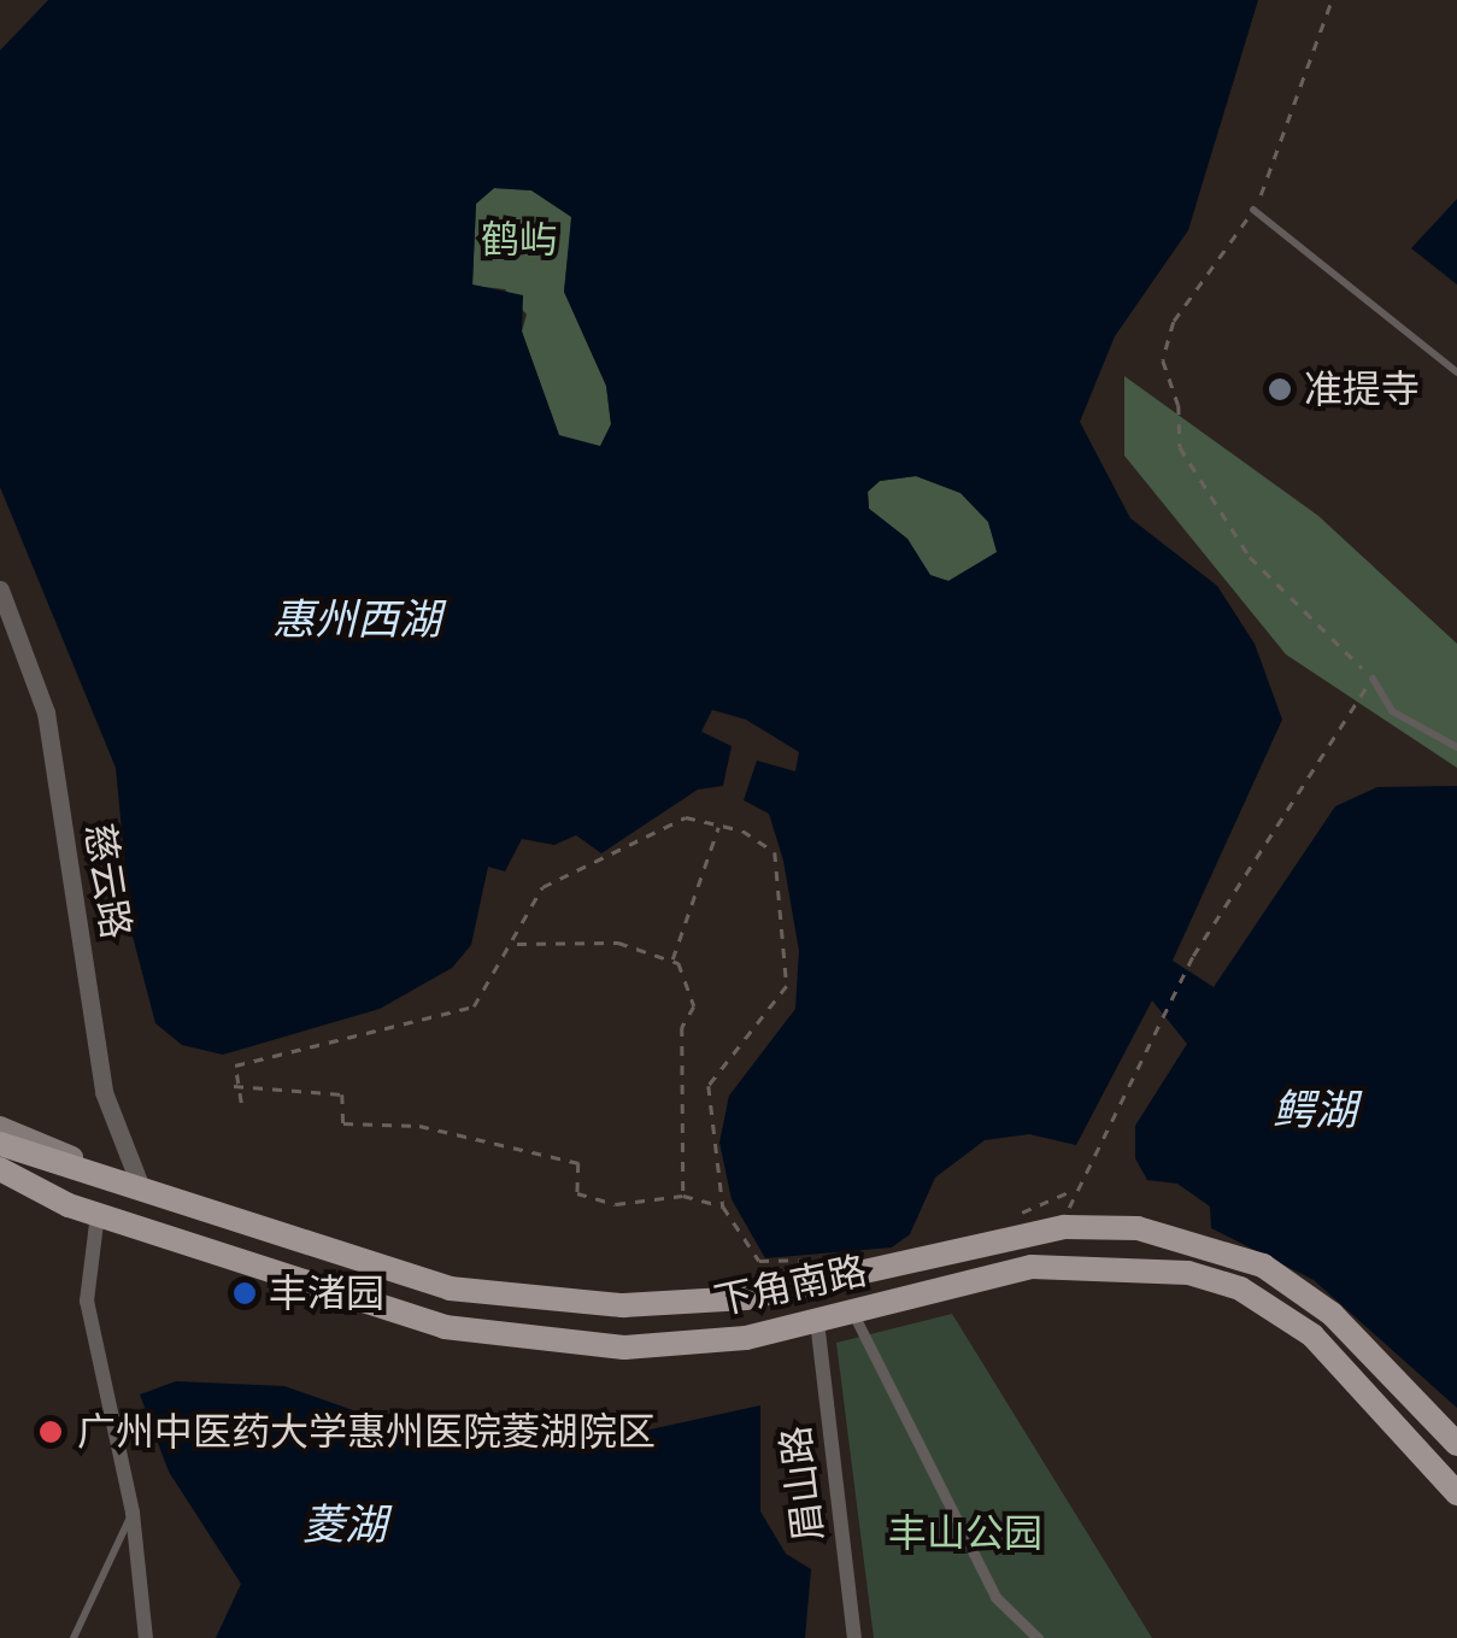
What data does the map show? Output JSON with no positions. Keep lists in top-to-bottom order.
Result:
{
  "streets": {
    "main road": ["下角南路"],
    "street": ["慈云路", "眉山路"]
  },
  "crossings": [
    ["慈云路", "下角南路"],
    ["下角南路", "眉山路"]
  ],
  "water": ["惠州西湖", "鳄湖", "菱湖"],
  "parks": ["鹤屿", "丰山公园"],
  "places": ["准提寺", "丰渚园", "广州中医药大学惠州医院菱湖院区"]
}
